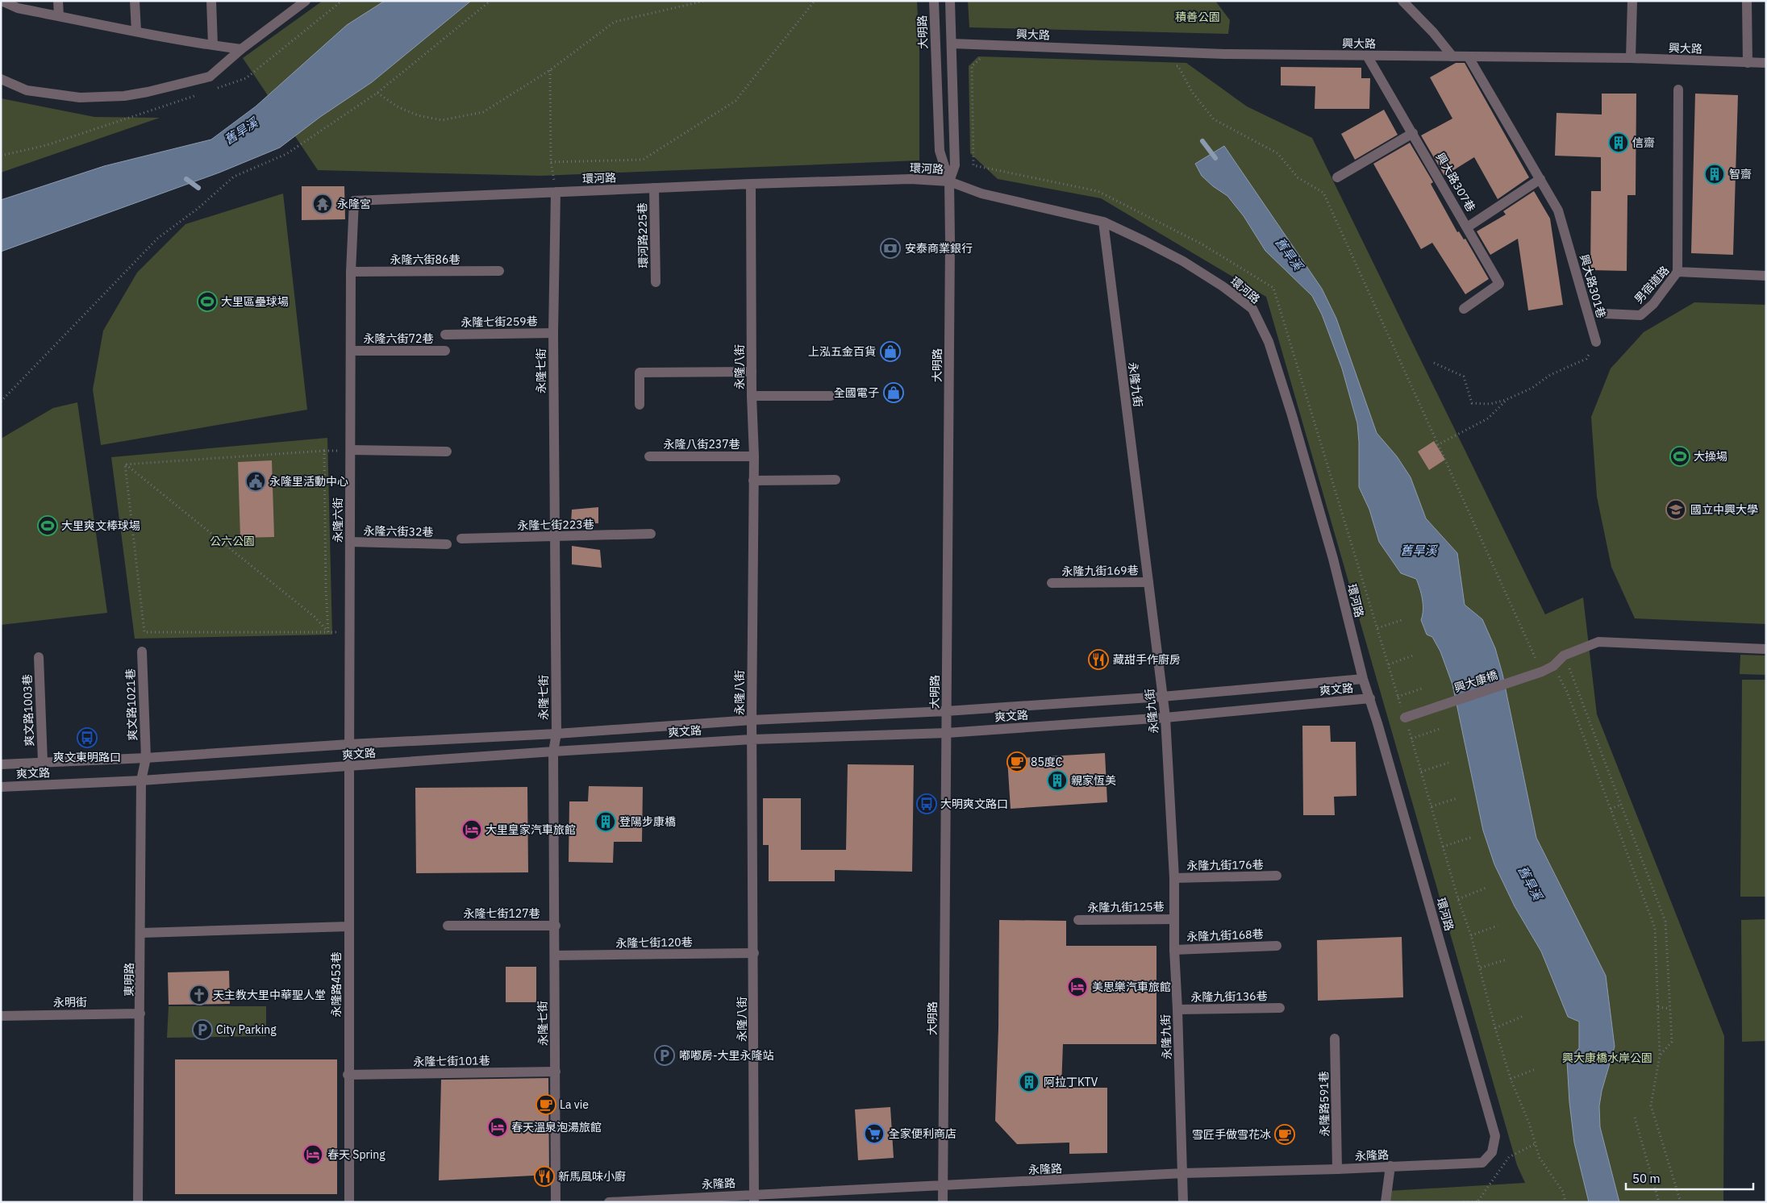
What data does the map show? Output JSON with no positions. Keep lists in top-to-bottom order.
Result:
{
  "streets": {
    "street": [
      "大明路",
      "興大路",
      "環河路",
      "興大路307巷",
      "環河路225巷",
      "永隆六街86巷",
      "男宿道路",
      "興大路301巷",
      "永隆七街259巷",
      "永隆六街72巷",
      "永隆八街",
      "永隆七街",
      "永隆九街",
      "永隆八街237巷",
      "永隆六街",
      "永隆七街223巷",
      "永隆六街32巷",
      "永隆九街169巷",
      "興大康橋",
      "爽文路",
      "爽文路1021巷",
      "爽文路1003巷",
      "永隆九街176巷",
      "永隆九街125巷",
      "永隆七街127巷",
      "永隆九街168巷",
      "永隆七街120巷",
      "東明路",
      "永隆路453巷",
      "永隆九街136巷",
      "永明街",
      "永隆七街101巷",
      "永隆路591巷",
      "永隆路"
    ]
  },
  "crossings": [
    ["大明路", "興大路"],
    ["大明路", "環河路"],
    ["大明路", "爽文路"],
    ["大明路", "永隆路"],
    ["興大路", "興大路307巷"],
    ["興大路", "興大路301巷"],
    ["環河路", "環河路225巷"],
    ["環河路", "永隆八街"],
    ["環河路", "永隆七街"],
    ["環河路", "永隆九街"],
    ["環河路", "永隆六街"],
    ["環河路", "爽文路"],
    ["環河路", "永隆路"],
    ["永隆六街86巷", "永隆六街"],
    ["永隆七街259巷", "永隆七街"],
    ["永隆六街72巷", "永隆六街"],
    ["永隆八街", "永隆八街237巷"],
    ["永隆八街", "爽文路"],
    ["永隆八街", "永隆七街120巷"],
    ["永隆八街", "永隆路"],
    ["永隆七街", "永隆七街223巷"],
    ["永隆七街", "爽文路"],
    ["永隆七街", "永隆七街127巷"],
    ["永隆七街", "永隆七街120巷"],
    ["永隆七街", "永隆七街101巷"],
    ["永隆九街", "永隆九街169巷"],
    ["永隆九街", "爽文路"],
    ["永隆九街", "永隆九街176巷"],
    ["永隆九街", "永隆九街125巷"],
    ["永隆九街", "永隆九街168巷"],
    ["永隆九街", "永隆九街136巷"],
    ["永隆九街", "永隆路"],
    ["永隆六街", "永隆六街32巷"],
    ["永隆六街", "爽文路"],
    ["永隆六街", "永隆路453巷"],
    ["爽文路", "爽文路1021巷"],
    ["爽文路", "爽文路1003巷"],
    ["爽文路", "東明路"],
    ["爽文路", "永隆路453巷"],
    ["爽文路1021巷", "東明路"],
    ["東明路", "永明街"],
    ["永隆路453巷", "永隆七街101巷"],
    ["永隆路591巷", "永隆路"]
  ],
  "water": ["舊旱溪"],
  "parks": ["積善公園", "公六公園", "興大康橋水岸公園"],
  "places": {
    "building": [
      "信齋",
      "智齋",
      "親家恆美",
      "登陽步康橋",
      "阿拉丁KTV"
    ],
    "temple": ["永隆宮"],
    "bank": ["安泰商業銀行"],
    "sports": ["大里區壘球場", "大操場", "大里爽文棒球場"],
    "shop": ["上泓五金百貨", "全國電子"],
    "public building": ["永隆里活動中心"],
    "school or university": ["國立中興大學"],
    "restaurant": ["藏甜手作廚房", "新馬風味小廚"],
    "bus stop": ["爽文東明路口", "大明爽文路口"],
    "cafe": ["85度C", "La vie", "雪匠手做雪花冰"],
    "hotel": [
      "大里皇家汽車旅館",
      "美思樂汽車旅館",
      "春天溫泉泡湯旅館",
      "春天 Spring"
    ],
    "church": ["天主教大里中華聖人堂"],
    "parking": ["City Parking", "嘟嘟房-大里永隆站"],
    "supermarket": ["全家便利商店"]
  },
  "scale_bar": "50 m"
}
